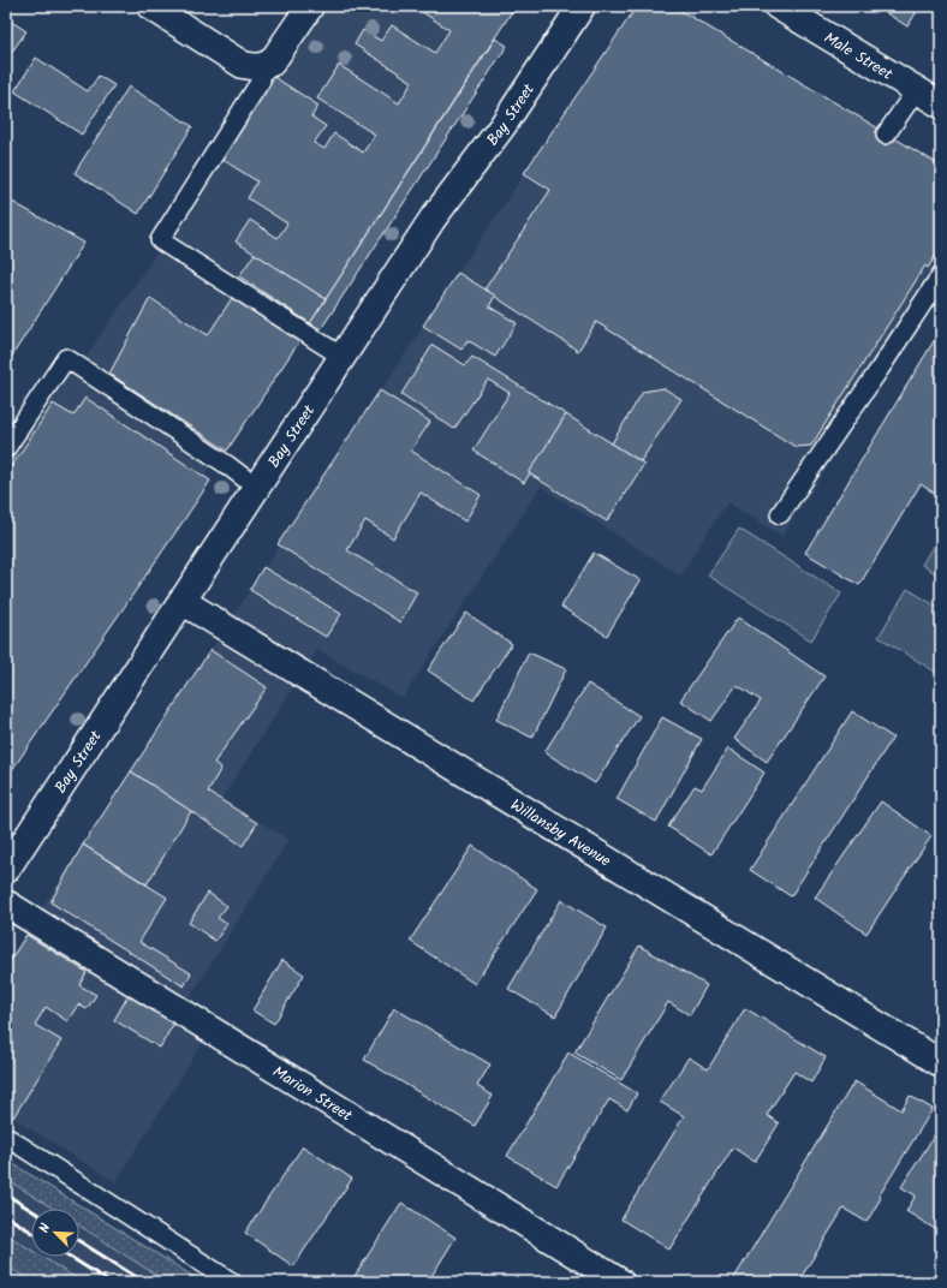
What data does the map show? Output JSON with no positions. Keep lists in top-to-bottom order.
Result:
{
  "streets": {
    "street": [
      "Male Street",
      "Bay Street",
      "Willansby Avenue",
      "Marion Street"
    ]
  },
  "crossings": [
    ["Bay Street", "Willansby Avenue"]
  ],
  "north": "top left"
}
